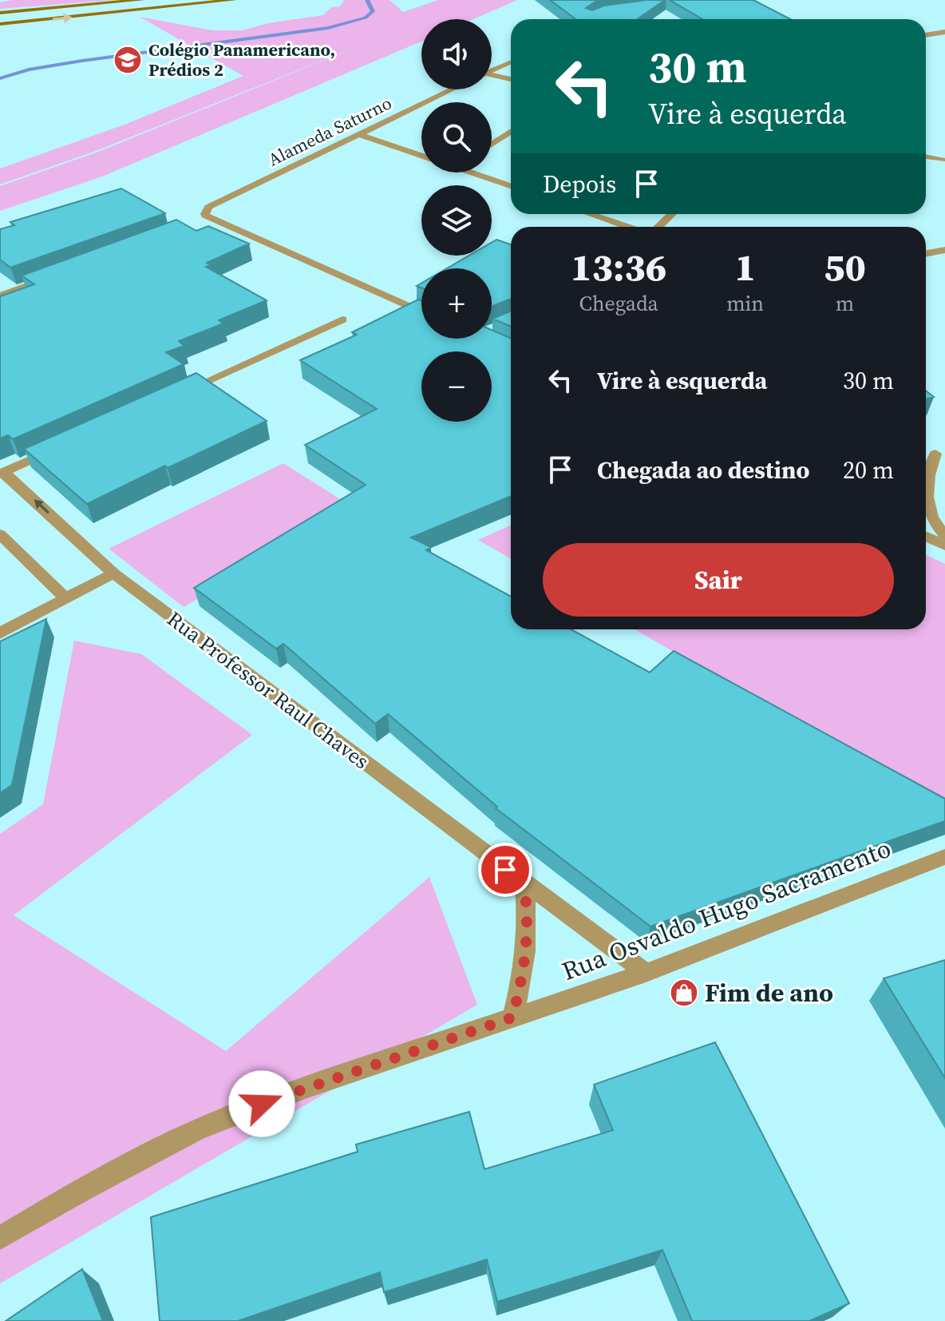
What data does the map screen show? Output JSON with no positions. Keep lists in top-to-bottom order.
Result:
{
  "streets": {
    "street": ["Alameda Saturno", "Rua Professor Raul Chaves", "Rua Osvaldo Hugo Sacramento"]
  },
  "crossings": [
    ["Rua Professor Raul Chaves", "Rua Osvaldo Hugo Sacramento"]
  ],
  "places": {
    "school or university": ["Colégio Panamericano, Prédios 2"],
    "shop": ["Fim de ano"]
  },
  "page": {
    "map_buttons": ["+", "−"],
    "turn": ["30 m", "Vire à esquerda"],
    "then": "Depois",
    "eta": [
      "13:36",
      "Chegada",
      "1",
      "min",
      "50",
      "m"
    ],
    "list": [
      {
        "name": "Vire à esquerda",
        "value": "30 m"
      },
      {
        "name": "Chegada ao destino",
        "value": "20 m"
      }
    ],
    "buttons": "Sair"
  }
}
